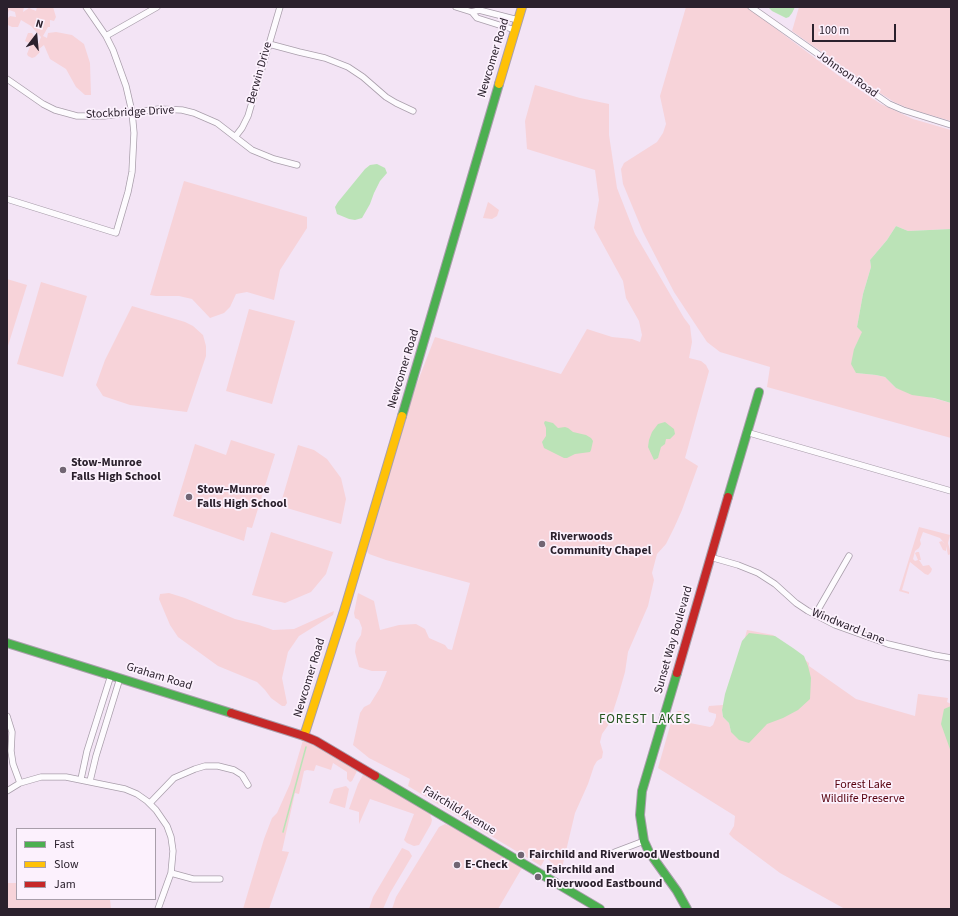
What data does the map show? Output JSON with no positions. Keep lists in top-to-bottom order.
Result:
{
  "streets": {
    "street": [
      "Newcomer Road",
      "Berwin Drive",
      "Johnson Road",
      "Stockbridge Drive",
      "Windward Lane",
      "Sunset Way Boulevard",
      "Graham Road",
      "Fairchild Avenue"
    ]
  },
  "crossings": [
    ["Newcomer Road", "Graham Road"],
    ["Newcomer Road", "Fairchild Avenue"],
    ["Berwin Drive", "Stockbridge Drive"],
    ["Windward Lane", "Sunset Way Boulevard"],
    ["Graham Road", "Fairchild Avenue"]
  ],
  "districts": ["FOREST LAKES"],
  "parks": ["Forest Lake Wildlife Preserve"],
  "places": [
    "Stow-Munroe Falls High School",
    "Stow–Munroe Falls High School",
    "Riverwoods Community Chapel",
    "Fairchild and Riverwood Westbound",
    "E-Check",
    "Fairchild and Riverwood Eastbound"
  ],
  "legend": ["Fast", "Slow", "Jam"],
  "scale_bar": "100 m",
  "north": "top"
}
